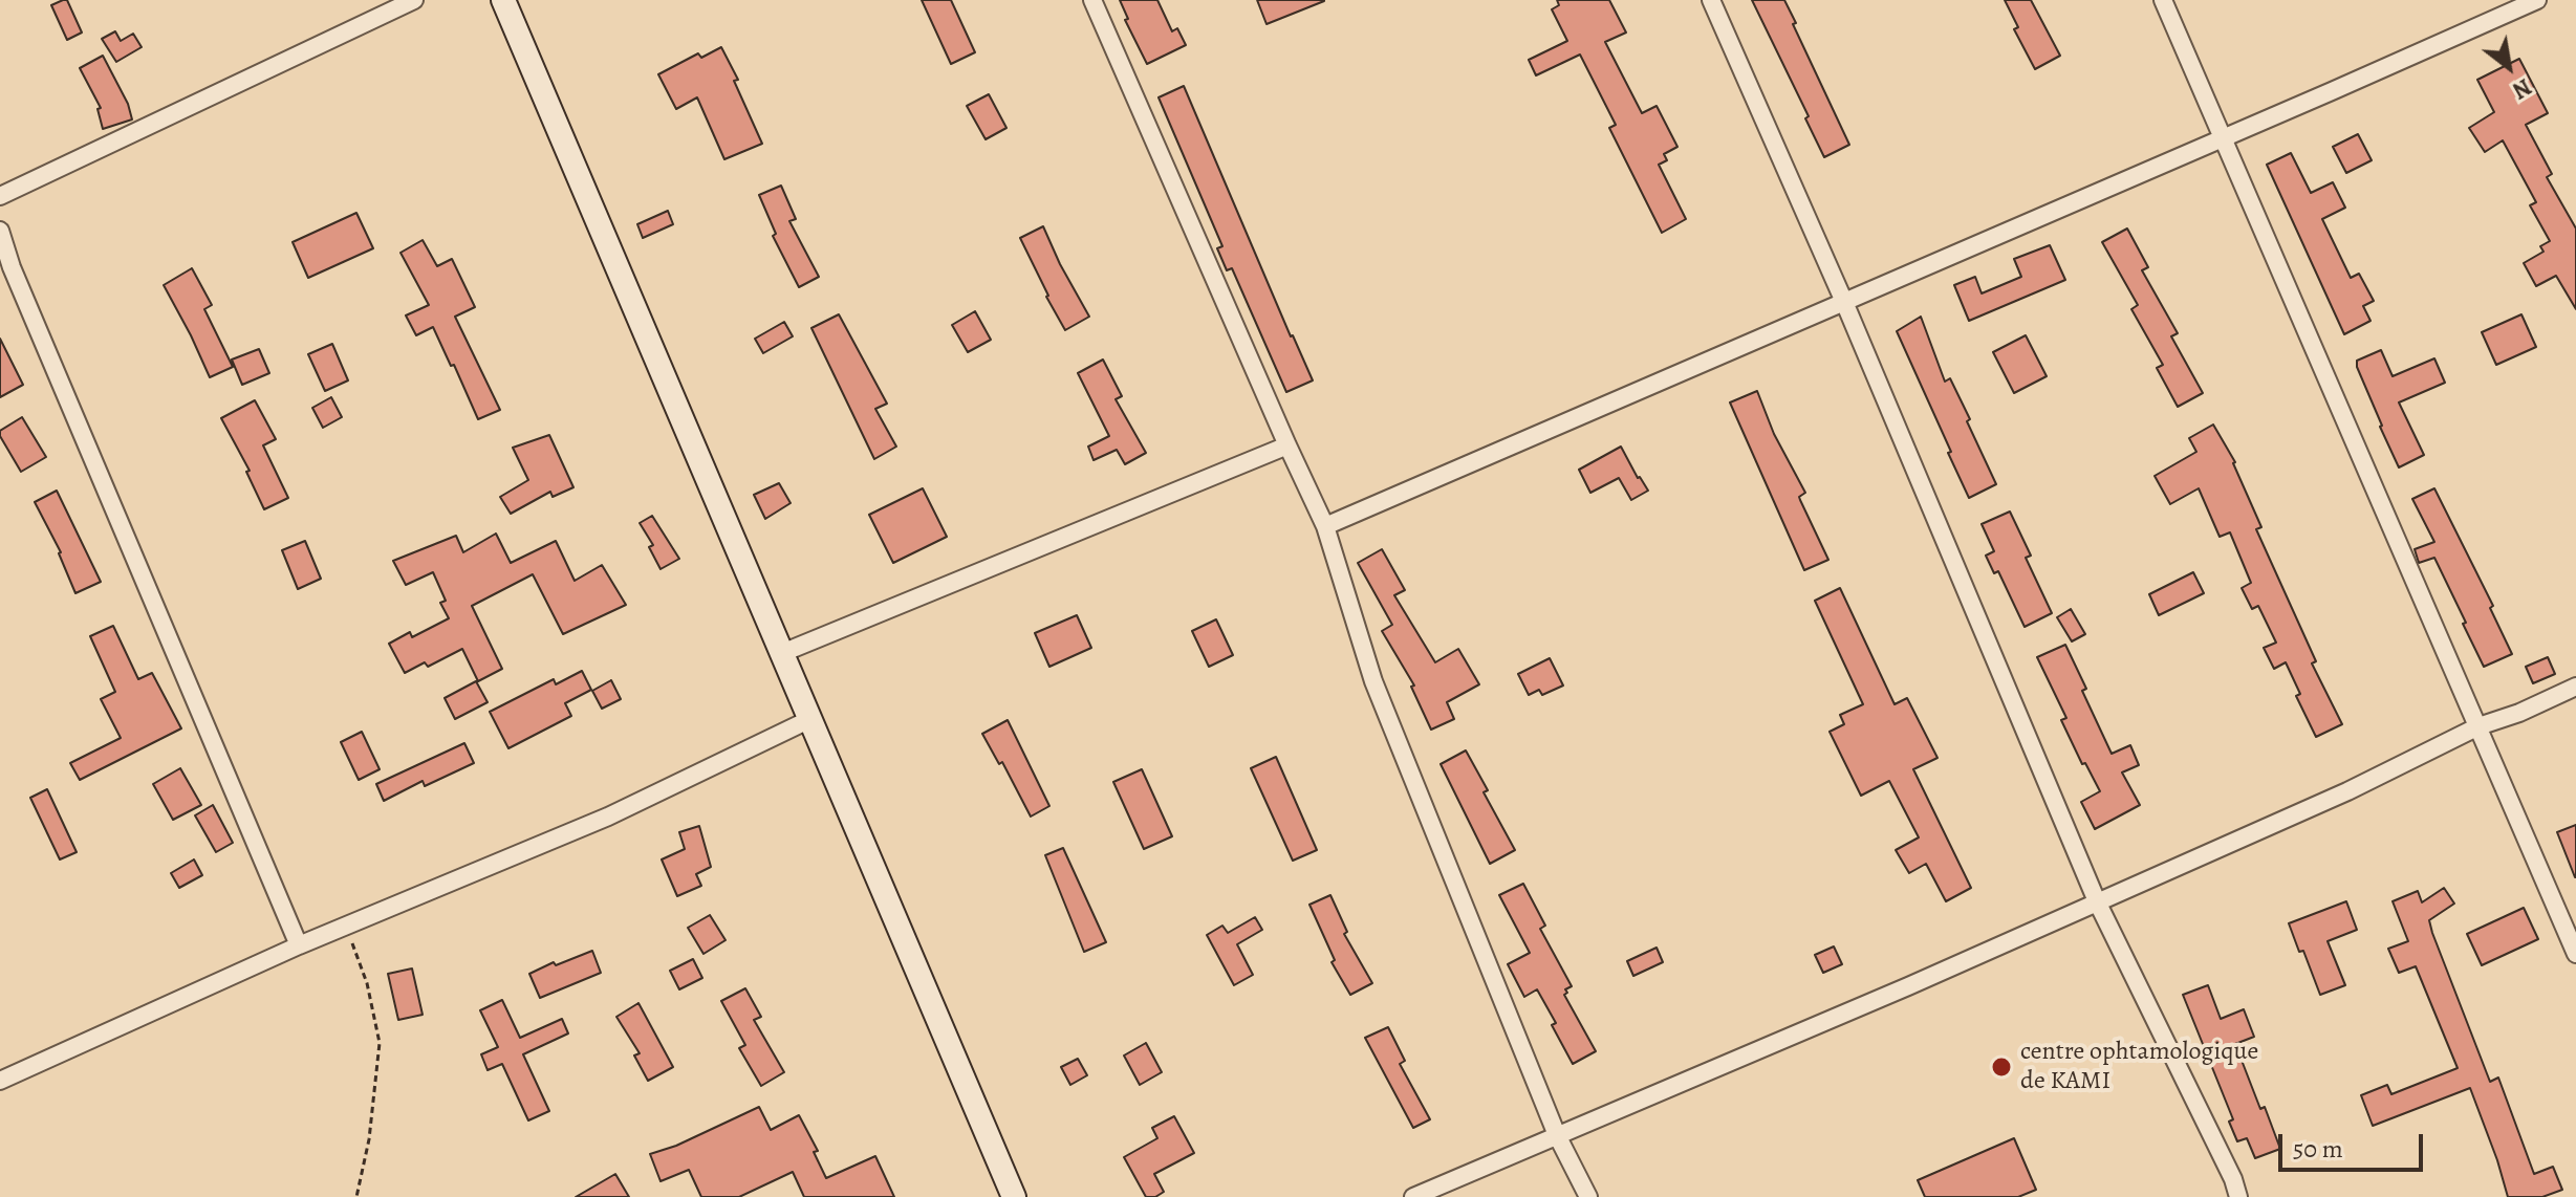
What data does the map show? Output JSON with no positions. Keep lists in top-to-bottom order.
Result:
{
  "places": ["centre ophtamologique de KAMI"],
  "scale_bar": "50 m",
  "north": "bottom right"
}
